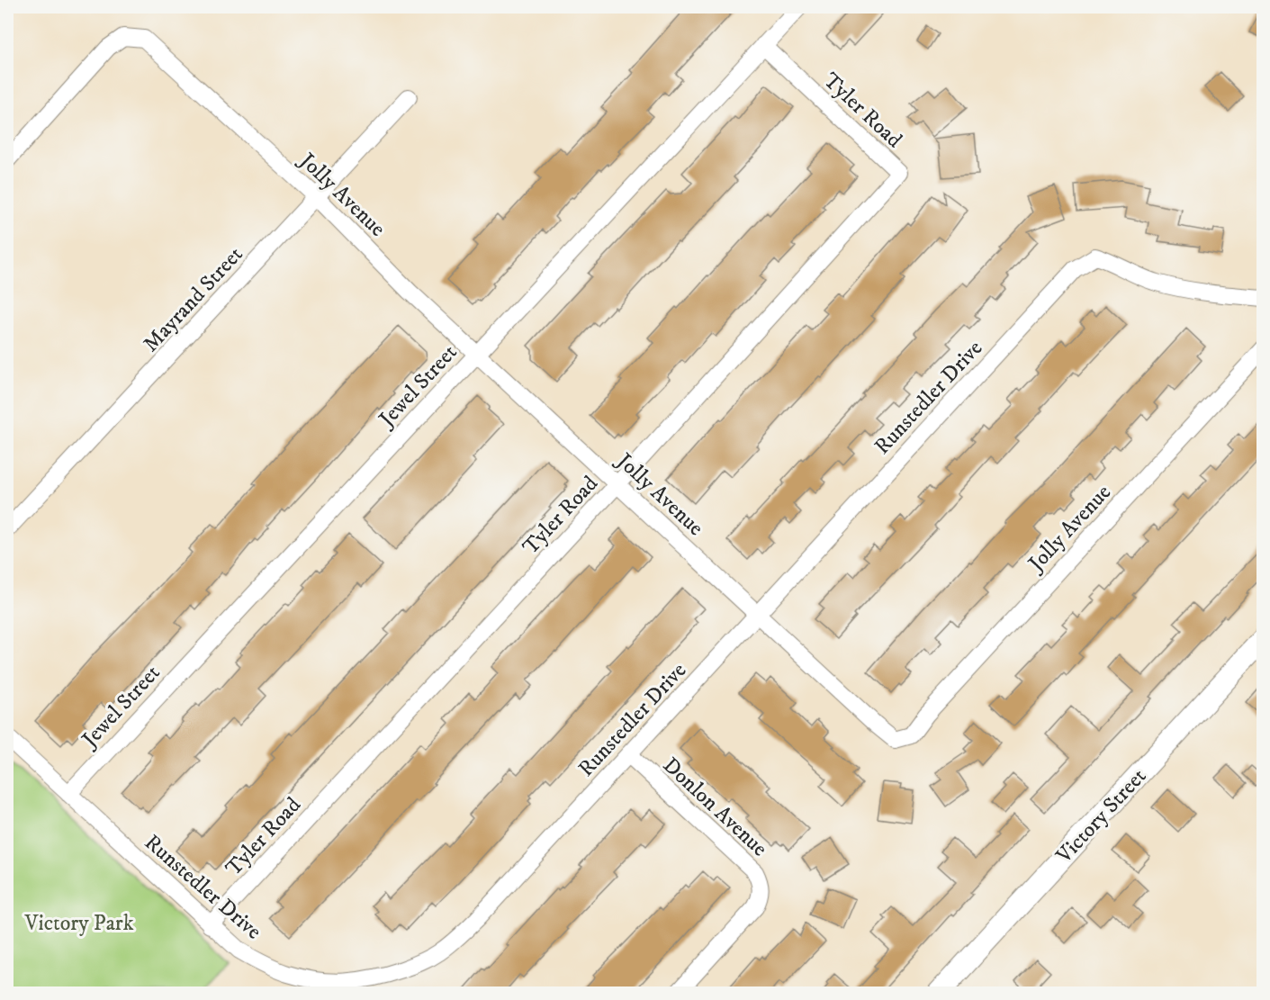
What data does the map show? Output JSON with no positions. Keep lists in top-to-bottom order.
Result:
{
  "streets": {
    "street": [
      "Tyler Road",
      "Jolly Avenue",
      "Mayrand Street",
      "Jewel Street",
      "Runstedler Drive",
      "Donlon Avenue",
      "Victory Street"
    ]
  },
  "crossings": [
    ["Tyler Road", "Jolly Avenue"],
    ["Tyler Road", "Jewel Street"],
    ["Tyler Road", "Runstedler Drive"],
    ["Jolly Avenue", "Mayrand Street"],
    ["Jolly Avenue", "Jewel Street"],
    ["Jolly Avenue", "Runstedler Drive"],
    ["Jewel Street", "Runstedler Drive"],
    ["Runstedler Drive", "Donlon Avenue"]
  ],
  "parks": ["Victory Park"]
}
